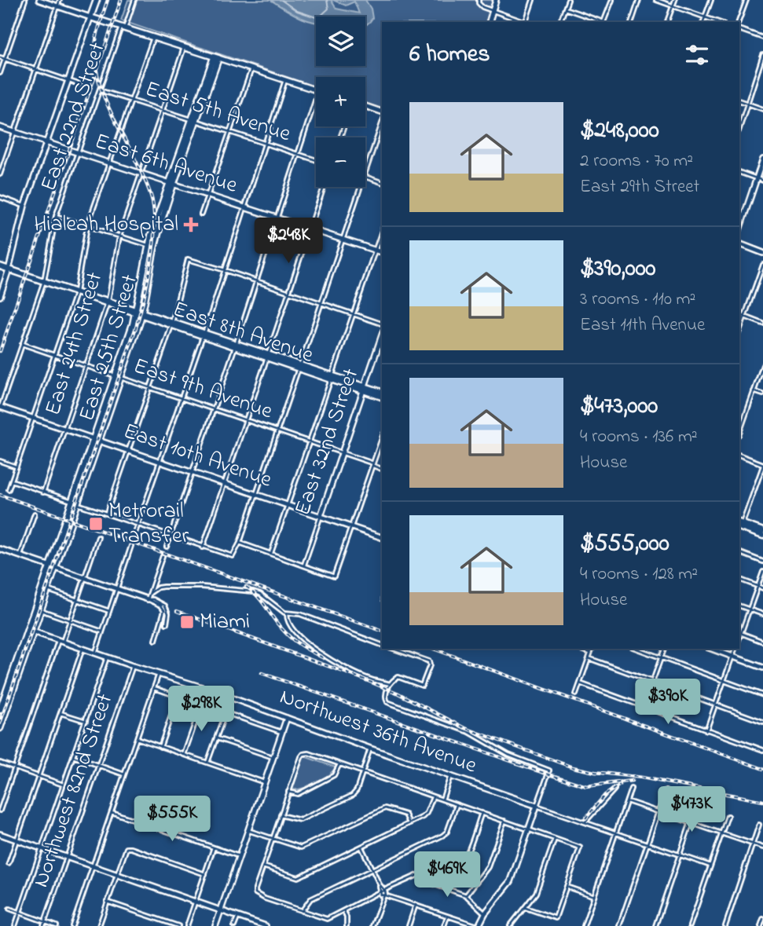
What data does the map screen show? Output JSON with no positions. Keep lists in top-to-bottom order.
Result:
{
  "streets": {
    "main road": ["East 8th Avenue", "East 25th Street"],
    "street": [
      "East 5th Avenue",
      "East 22nd Street",
      "East 6th Avenue",
      "East 24th Street",
      "East 9th Avenue",
      "East 32nd Street",
      "East 10th Avenue",
      "Northwest 36th Avenue",
      "Northwest 82nd Street"
    ]
  },
  "crossings": [
    ["East 5th Avenue", "East 22nd Street"],
    ["East 5th Avenue", "East 24th Street"],
    ["East 22nd Street", "East 6th Avenue"],
    ["East 22nd Street", "East 8th Avenue"],
    ["East 22nd Street", "East 9th Avenue"],
    ["East 22nd Street", "East 10th Avenue"],
    ["East 6th Avenue", "East 24th Street"],
    ["East 6th Avenue", "East 25th Street"],
    ["East 8th Avenue", "East 24th Street"],
    ["East 8th Avenue", "East 25th Street"],
    ["East 8th Avenue", "East 32nd Street"],
    ["East 24th Street", "East 9th Avenue"],
    ["East 24th Street", "East 10th Avenue"],
    ["East 25th Street", "East 9th Avenue"],
    ["East 25th Street", "East 10th Avenue"],
    ["East 9th Avenue", "East 32nd Street"],
    ["East 32nd Street", "East 10th Avenue"],
    ["Northwest 36th Avenue", "Northwest 82nd Street"]
  ],
  "places": {
    "health": ["Hialeah Hospital"],
    "transit": ["Metrorail Transfer", "Miami"]
  },
  "page": {
    "map_buttons": ["+", "−"],
    "heading": "6 homes",
    "list": [
      {
        "name": "$248,000",
        "note": "2 rooms · 70 m² · East 29th Street"
      },
      {
        "name": "$390,000",
        "note": "3 rooms · 110 m² · East 11th Avenue"
      },
      {
        "name": "$473,000",
        "note": "4 rooms · 136 m² · House"
      },
      {
        "name": "$555,000",
        "note": "4 rooms · 128 m² · House"
      }
    ],
    "price": [
      "$248K",
      "$390K",
      "$298K",
      "$473K",
      "$555K",
      "$469K"
    ]
  }
}
